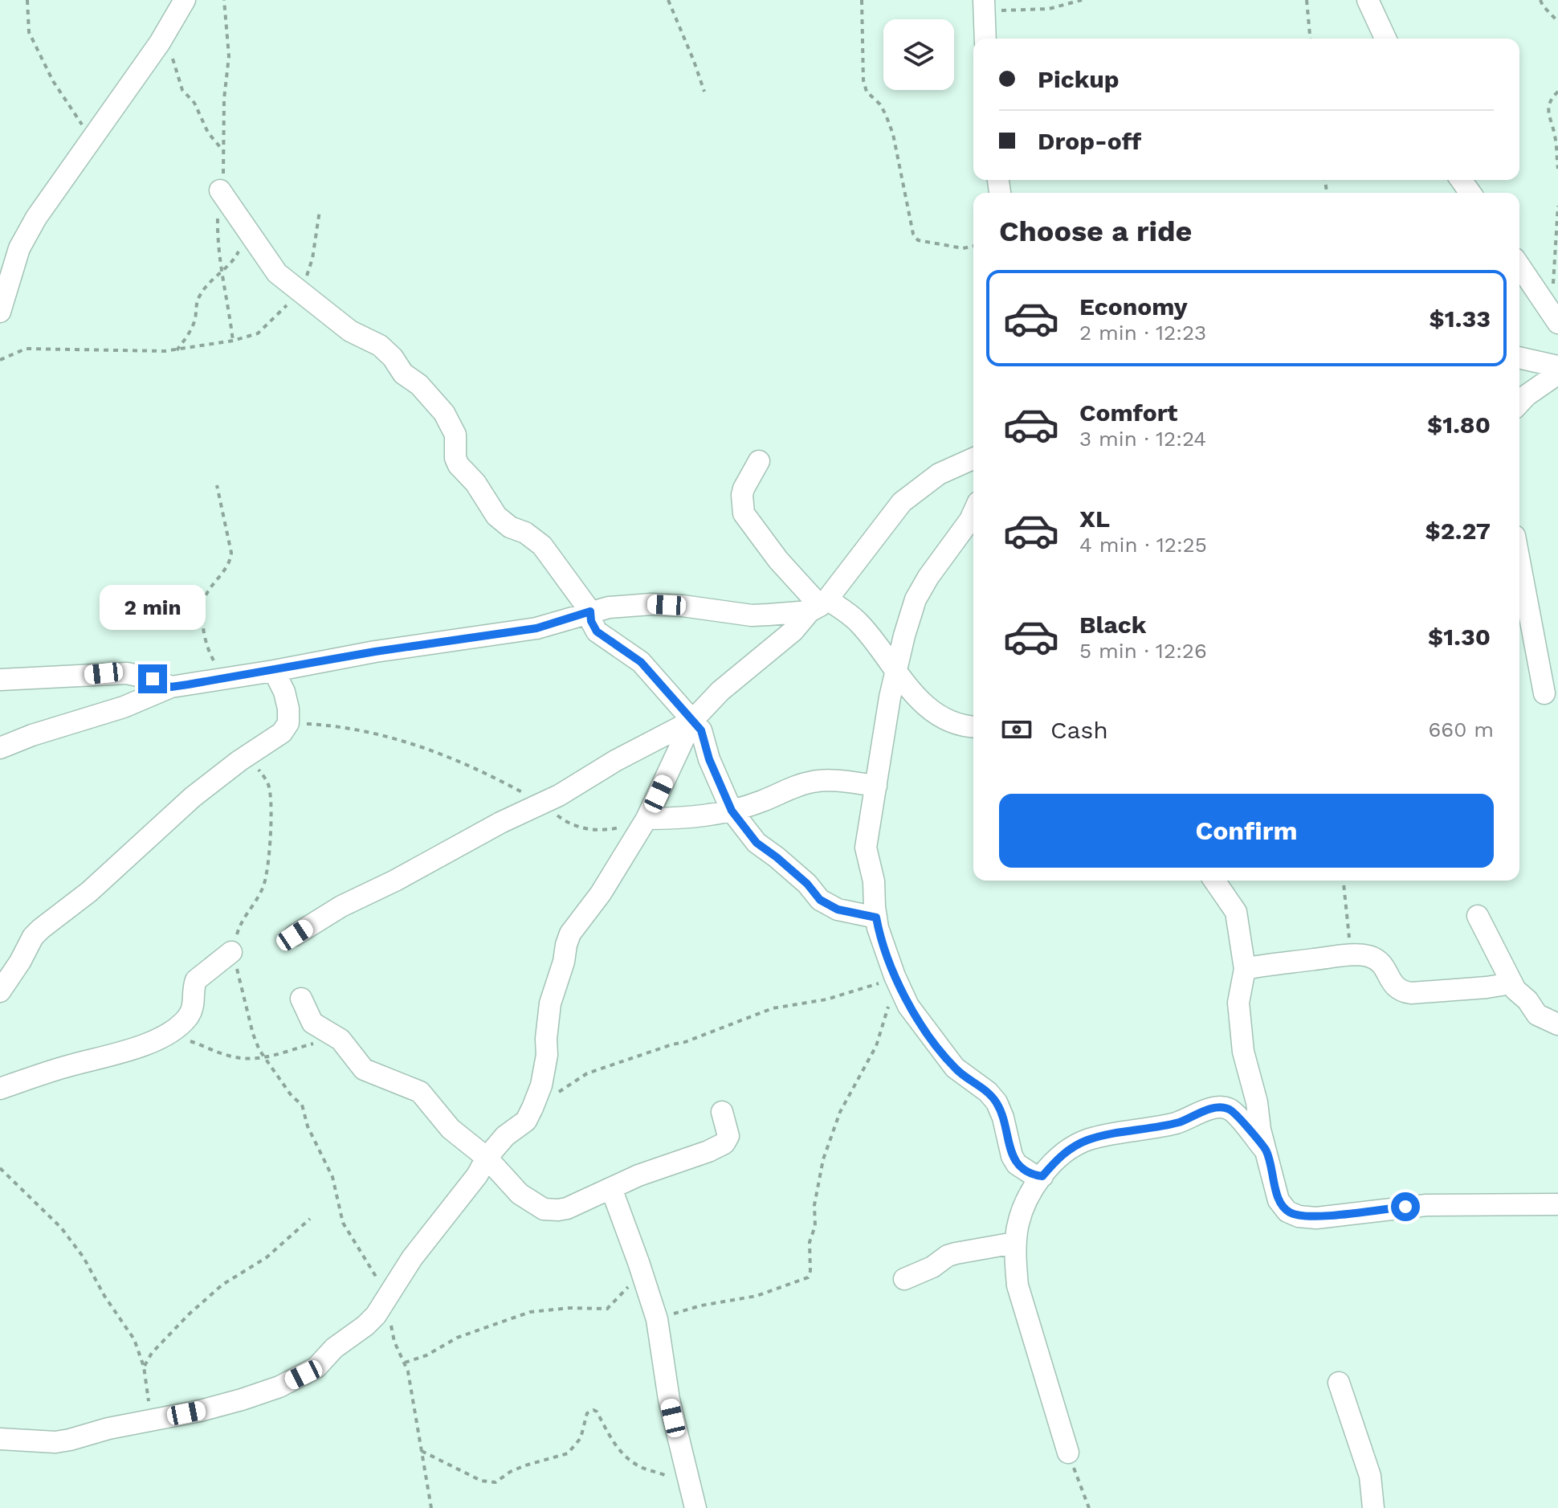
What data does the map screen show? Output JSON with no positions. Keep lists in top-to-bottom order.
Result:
{
  "page": {
    "banner": ["Pickup", "Drop-off"],
    "heading": "Choose a ride",
    "list": [
      {
        "name": "Economy",
        "note": "2 min · 12:23",
        "value": "$1.33"
      },
      {
        "name": "Comfort",
        "note": "3 min · 12:24",
        "value": "$1.80"
      },
      {
        "name": "XL",
        "note": "4 min · 12:25",
        "value": "$2.27"
      },
      {
        "name": "Black",
        "note": "5 min · 12:26",
        "value": "$1.30"
      }
    ],
    "bubble": "2 min",
    "pay": ["Cash", "660 m"],
    "buttons": "Confirm"
  }
}
